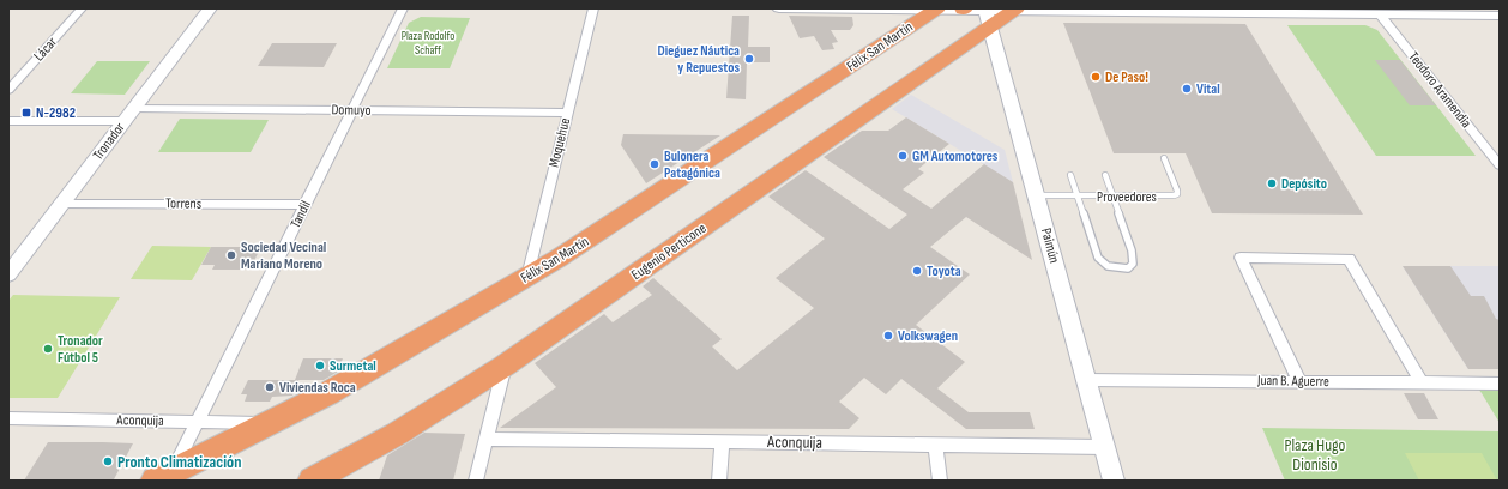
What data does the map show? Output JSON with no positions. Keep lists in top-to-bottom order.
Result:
{
  "streets": {
    "highway": ["Félix San Martín", "Eugenio Perticone"],
    "main road": ["Tronador", "Paimún"],
    "street": [
      "Lácar",
      "Teodoro Aramendia",
      "Domuyo",
      "Moquehue",
      "Torrens",
      "Tandil",
      "Juan B. Aguerre",
      "Aconquija"
    ],
    "lane": ["Proveedores"]
  },
  "crossings": [
    ["Félix San Martín", "Moquehue"],
    ["Félix San Martín", "Tandil"],
    ["Félix San Martín", "Aconquija"],
    ["Domuyo", "Tronador"],
    ["Domuyo", "Moquehue"],
    ["Domuyo", "Tandil"],
    ["Tronador", "Torrens"],
    ["Proveedores", "Paimún"],
    ["Torrens", "Tandil"],
    ["Tandil", "Aconquija"],
    ["Paimún", "Eugenio Perticone"],
    ["Paimún", "Juan B. Aguerre"],
    ["Paimún", "Aconquija"]
  ],
  "parks": ["Plaza Rodolfo Schaff", "Plaza Hugo Dionisio"],
  "places": {
    "other": [
      "Dieguez Náutica y Repuestos",
      "De Paso!",
      "Vital",
      "GM Automotores",
      "Bulonera Patagónica",
      "Depósito",
      "Sociedad Vecinal Mariano Moreno",
      "Toyota",
      "Volkswagen",
      "Tronador Fútbol 5",
      "Surmetal",
      "Viviendas Roca",
      "Pronto Climatización"
    ],
    "transit": ["N-2982"]
  }
}
